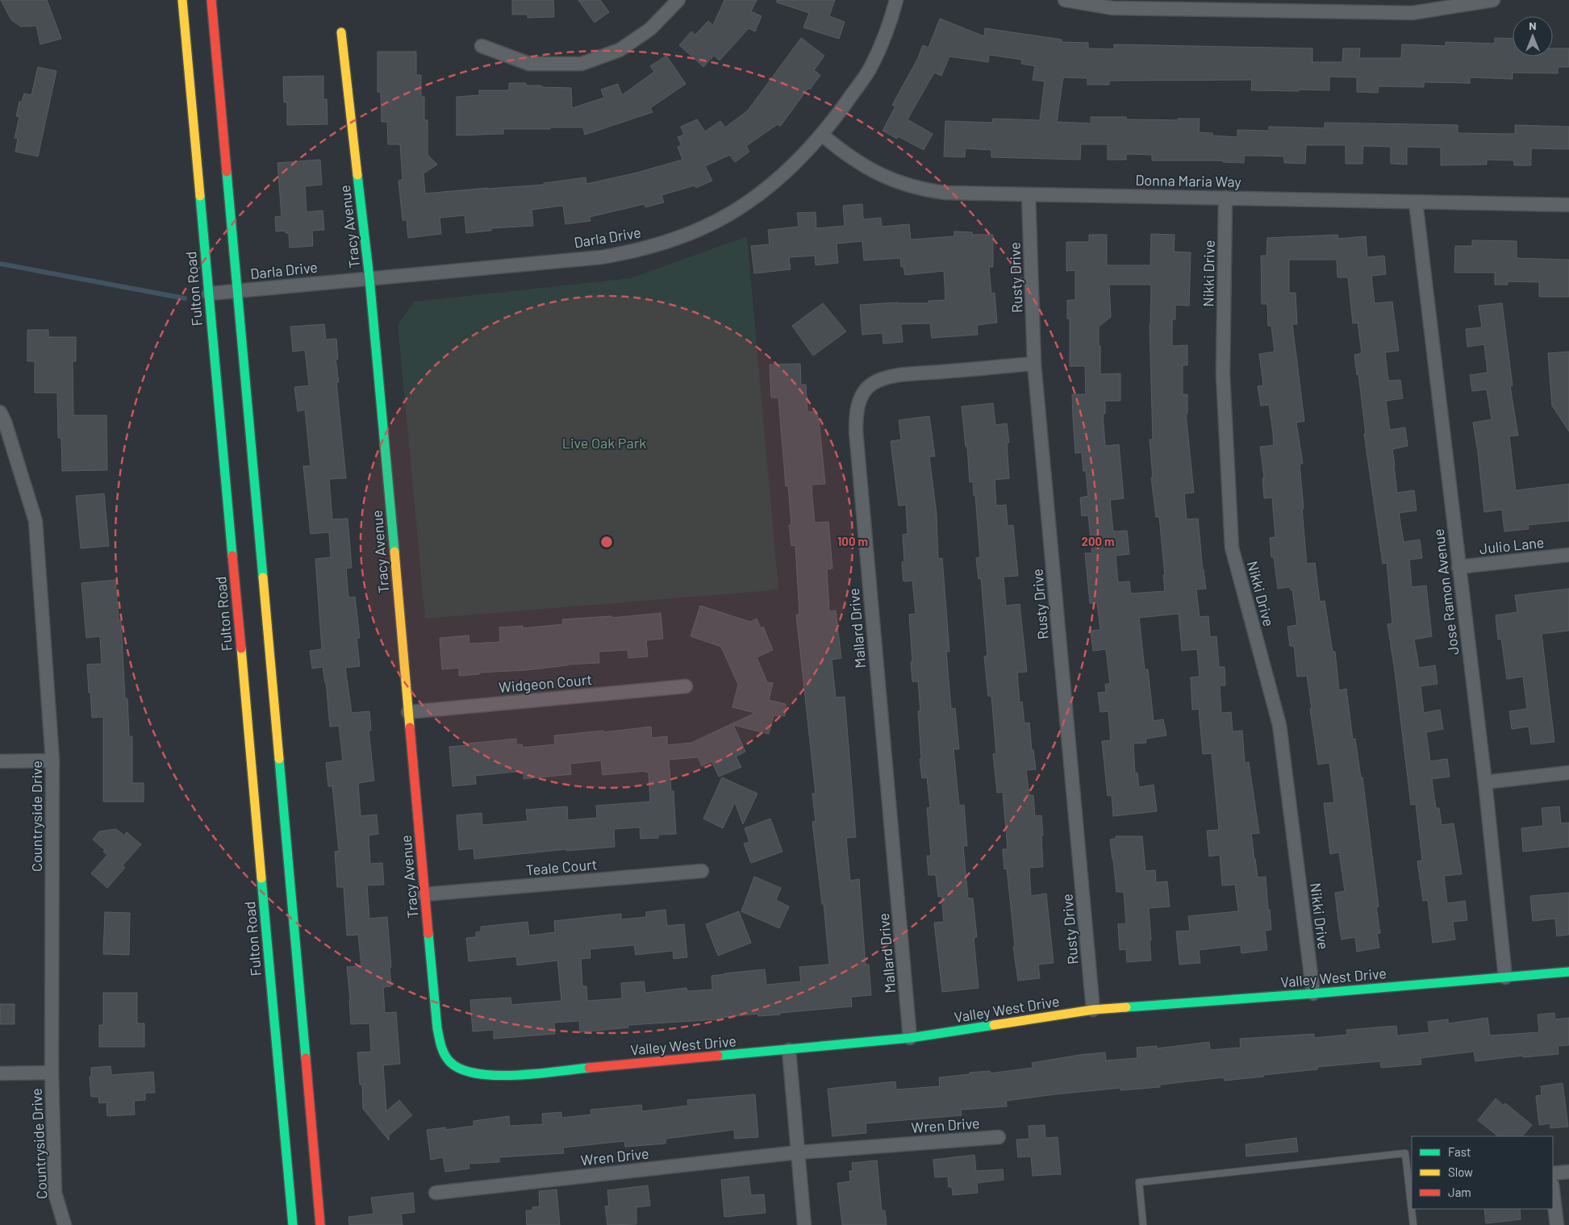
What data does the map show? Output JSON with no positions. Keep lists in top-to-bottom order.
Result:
{
  "streets": {
    "main road": ["Tracy Avenue", "Fulton Road", "Valley West Drive"],
    "street": [
      "Donna Maria Way",
      "Darla Drive",
      "Nikki Drive",
      "Rusty Drive",
      "Julio Lane",
      "Jose Ramon Avenue",
      "Mallard Drive",
      "Widgeon Court",
      "Countryside Drive",
      "Teale Court",
      "Wren Drive"
    ]
  },
  "crossings": [
    ["Donna Maria Way", "Darla Drive"],
    ["Donna Maria Way", "Nikki Drive"],
    ["Donna Maria Way", "Rusty Drive"],
    ["Donna Maria Way", "Jose Ramon Avenue"],
    ["Tracy Avenue", "Darla Drive"],
    ["Tracy Avenue", "Widgeon Court"],
    ["Tracy Avenue", "Teale Court"],
    ["Tracy Avenue", "Valley West Drive"],
    ["Darla Drive", "Fulton Road"],
    ["Nikki Drive", "Valley West Drive"],
    ["Rusty Drive", "Mallard Drive"],
    ["Rusty Drive", "Valley West Drive"],
    ["Julio Lane", "Jose Ramon Avenue"],
    ["Jose Ramon Avenue", "Valley West Drive"],
    ["Mallard Drive", "Valley West Drive"]
  ],
  "parks": ["Live Oak Park"],
  "legend": ["Fast", "Slow", "Jam"],
  "north": "top",
  "rings": ["100 m", "200 m"]
}
